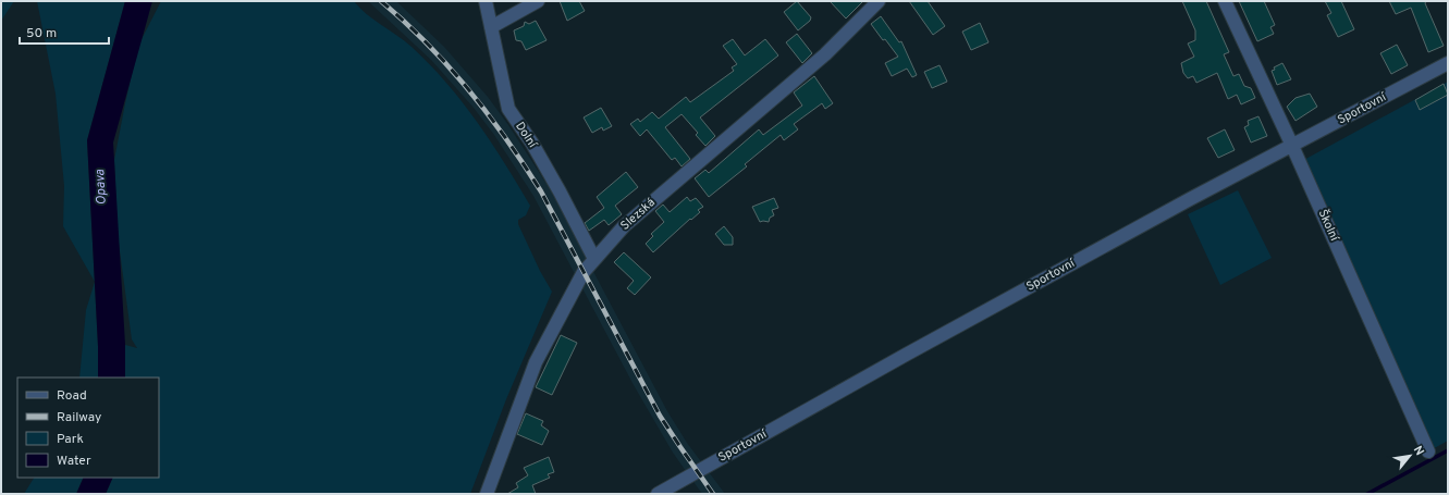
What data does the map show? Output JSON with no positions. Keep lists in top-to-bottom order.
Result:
{
  "streets": {
    "street": [
      "Sportovní",
      "Dolní",
      "Slezská",
      "Školní"
    ]
  },
  "crossings": [
    ["Sportovní", "Školní"],
    ["Dolní", "Slezská"]
  ],
  "water": ["Opava"],
  "legend": [
    "Road",
    "Railway",
    "Park",
    "Water"
  ],
  "scale_bar": "50 m",
  "north": "top right"
}
